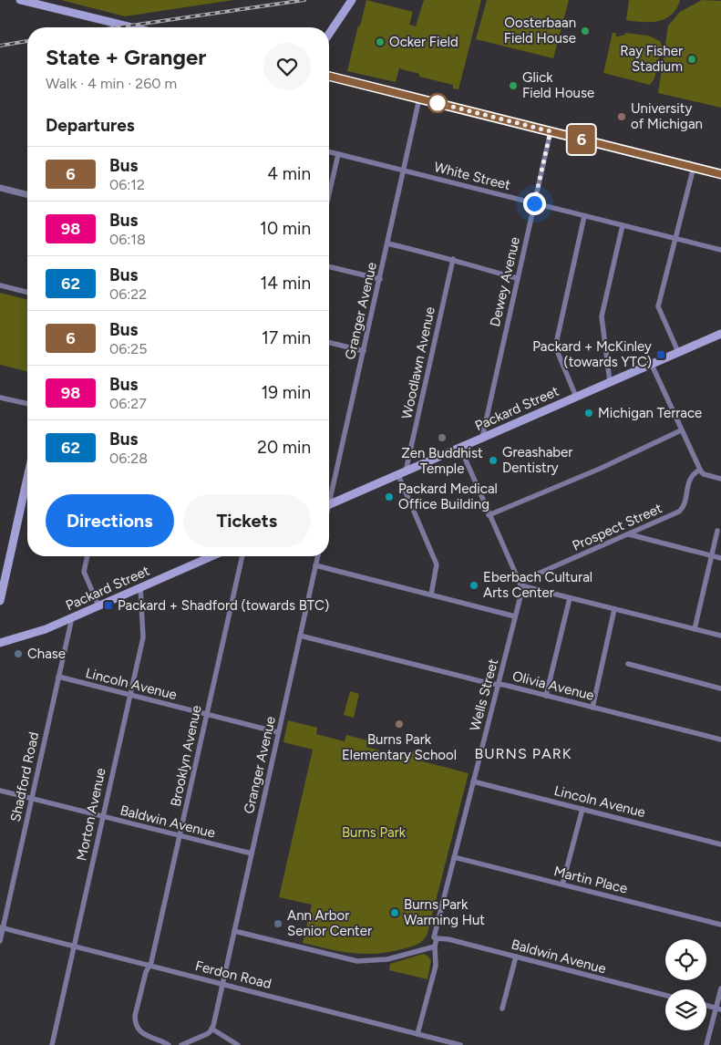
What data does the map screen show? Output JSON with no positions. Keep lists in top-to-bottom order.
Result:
{
  "streets": {
    "main road": ["Packard Street"],
    "street": [
      "White Street",
      "Dewey Avenue",
      "Granger Avenue",
      "Woodlawn Avenue",
      "Prospect Street",
      "Lincoln Avenue",
      "Olivia Avenue",
      "Wells Street",
      "Brooklyn Avenue",
      "Shadford Road",
      "Morton Avenue",
      "Baldwin Avenue",
      "Martin Place",
      "Ferdon Road"
    ]
  },
  "crossings": [
    ["White Street", "Dewey Avenue"],
    ["White Street", "Granger Avenue"],
    ["Dewey Avenue", "Packard Street"],
    ["Granger Avenue", "Lincoln Avenue"],
    ["Granger Avenue", "Olivia Avenue"],
    ["Granger Avenue", "Baldwin Avenue"],
    ["Granger Avenue", "Ferdon Road"],
    ["Woodlawn Avenue", "Packard Street"],
    ["Packard Street", "Wells Street"],
    ["Packard Street", "Shadford Road"],
    ["Packard Street", "Morton Avenue"],
    ["Prospect Street", "Wells Street"],
    ["Lincoln Avenue", "Wells Street"],
    ["Lincoln Avenue", "Brooklyn Avenue"],
    ["Lincoln Avenue", "Shadford Road"],
    ["Lincoln Avenue", "Morton Avenue"],
    ["Olivia Avenue", "Wells Street"],
    ["Wells Street", "Baldwin Avenue"],
    ["Wells Street", "Martin Place"],
    ["Wells Street", "Ferdon Road"],
    ["Brooklyn Avenue", "Baldwin Avenue"],
    ["Brooklyn Avenue", "Ferdon Road"],
    ["Shadford Road", "Baldwin Avenue"],
    ["Shadford Road", "Ferdon Road"],
    ["Morton Avenue", "Baldwin Avenue"],
    ["Morton Avenue", "Ferdon Road"]
  ],
  "districts": ["BURNS PARK"],
  "parks": ["Burns Park"],
  "places": {
    "other": [
      "Oosterbaan Field House",
      "Ocker Field",
      "Ray Fisher Stadium",
      "Glick Field House",
      "University of Michigan",
      "Michigan Terrace",
      "Zen Buddhist Temple",
      "Greashaber Dentistry",
      "Packard Medical Office Building",
      "Eberbach Cultural Arts Center",
      "Chase",
      "Burns Park Elementary School",
      "Burns Park Warming Hut",
      "Ann Arbor Senior Center"
    ],
    "transit": ["Packard + McKinley (towards YTC)", "Packard + Shadford (towards BTC)"]
  },
  "lines": ["bus line 6"],
  "page": {
    "on_map": "6",
    "heading": [
      ["State + Granger", "Walk · 4 min · 260 m"],
      "Departures"
    ],
    "list": [
      {
        "mark": "6",
        "name": "Bus",
        "note": "06:12",
        "value": "4 min"
      },
      {
        "mark": "98",
        "name": "Bus",
        "note": "06:18",
        "value": "10 min"
      },
      {
        "mark": "62",
        "name": "Bus",
        "note": "06:22",
        "value": "14 min"
      },
      {
        "mark": "6",
        "name": "Bus",
        "note": "06:25",
        "value": "17 min"
      },
      {
        "mark": "98",
        "name": "Bus",
        "note": "06:27",
        "value": "19 min"
      },
      {
        "mark": "62",
        "name": "Bus",
        "note": "06:28",
        "value": "20 min"
      }
    ],
    "buttons": ["Directions", "Tickets"]
  }
}
